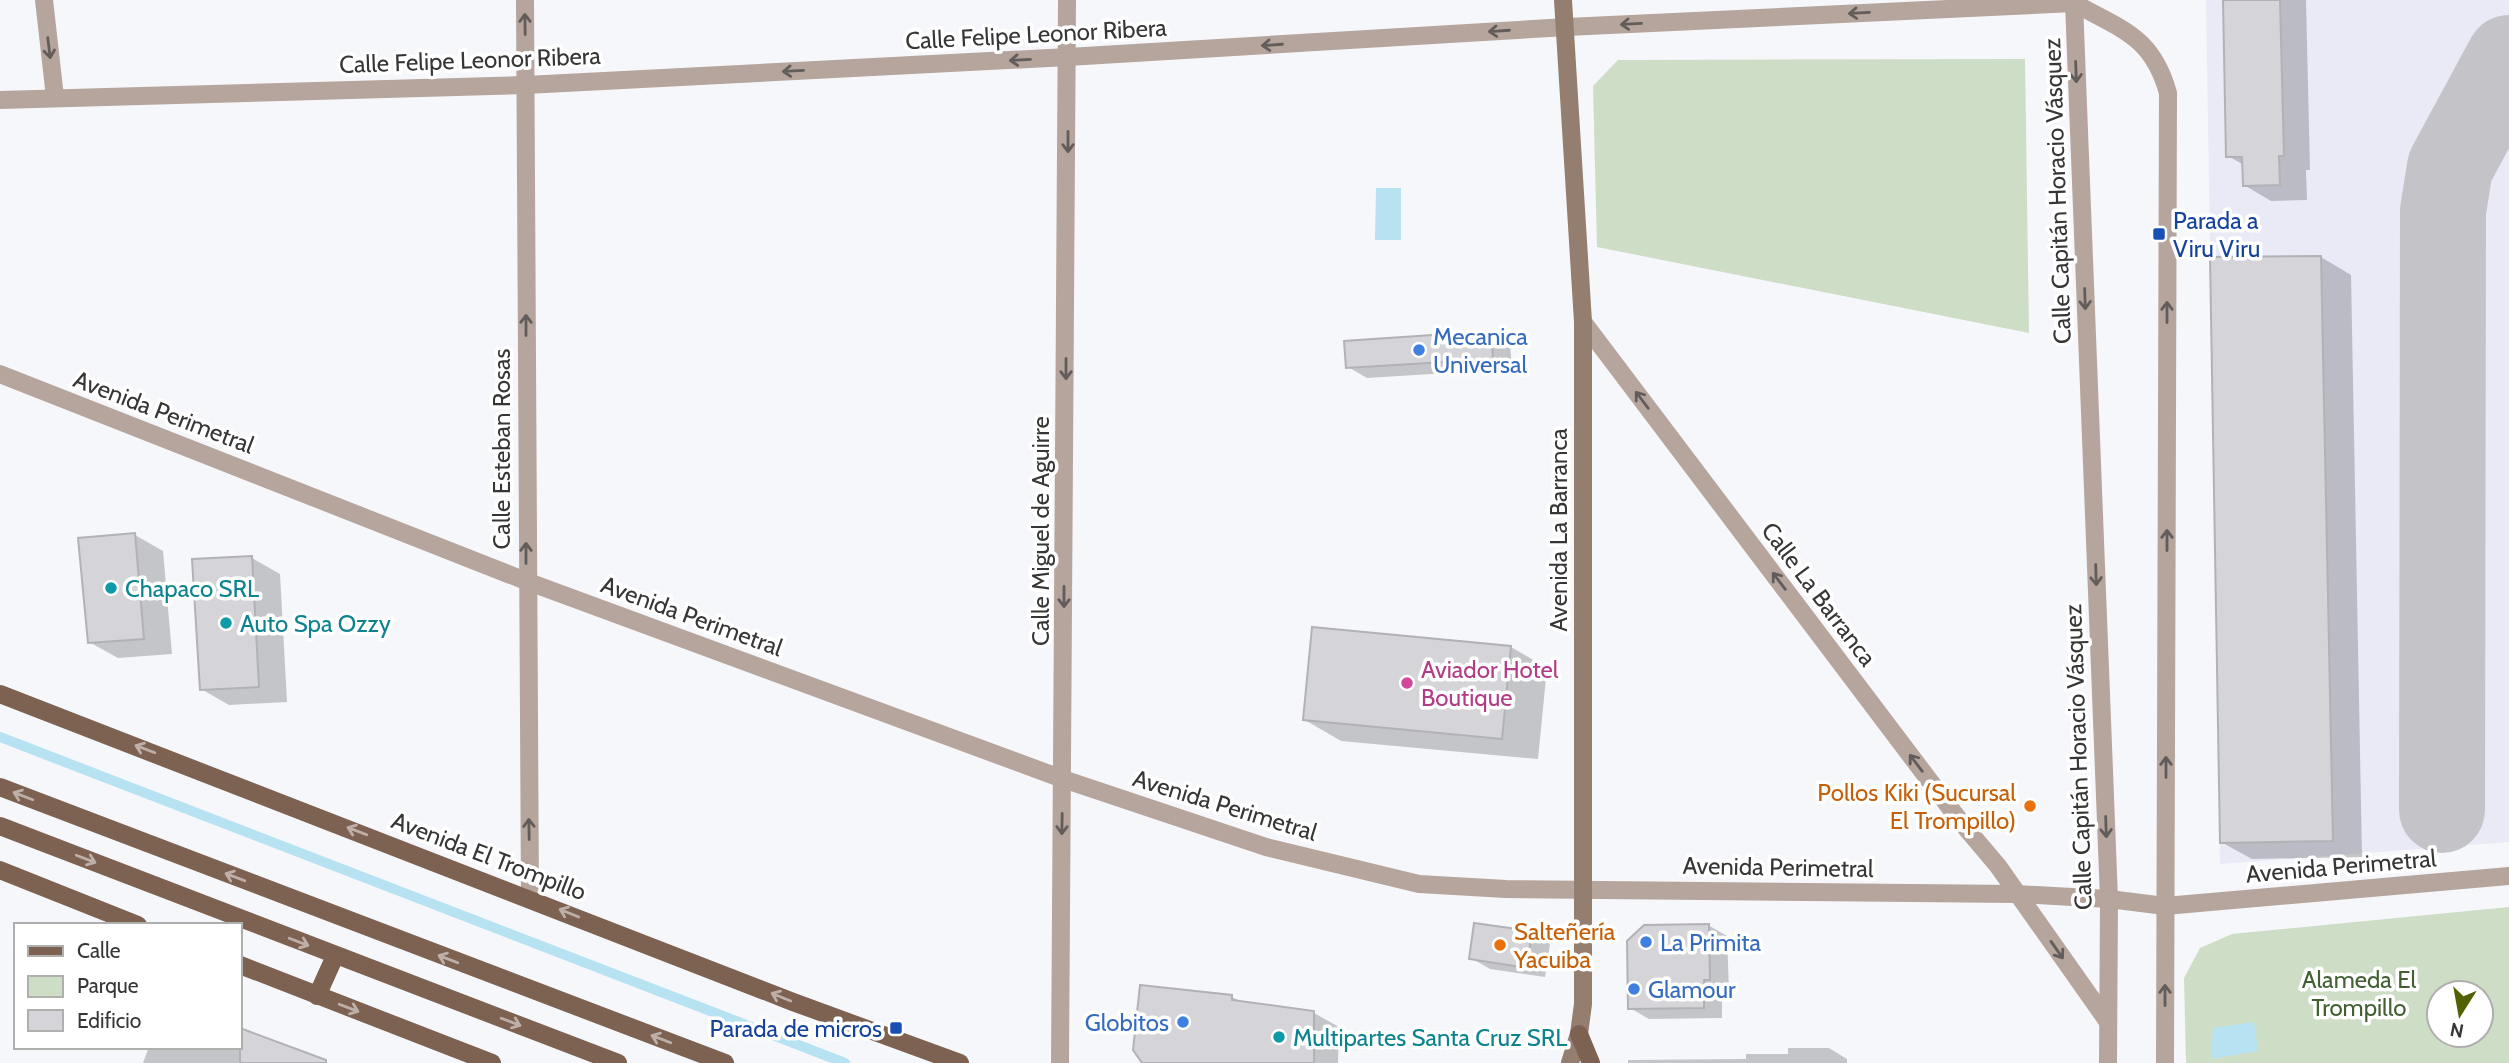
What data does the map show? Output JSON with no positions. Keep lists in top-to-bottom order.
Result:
{
  "streets": {
    "main road": ["Avenida El Trompillo"],
    "street": [
      "Calle Felipe Leonor Ribera",
      "Calle Capitán Horacio Vásquez",
      "Avenida Perimetral",
      "Calle Esteban Rosas",
      "Avenida La Barranca",
      "Calle Miguel de Aguirre",
      "Calle La Barranca"
    ]
  },
  "crossings": [
    ["Calle Felipe Leonor Ribera", "Calle Capitán Horacio Vásquez"],
    ["Calle Felipe Leonor Ribera", "Calle Esteban Rosas"],
    ["Calle Felipe Leonor Ribera", "Avenida La Barranca"],
    ["Calle Felipe Leonor Ribera", "Calle Miguel de Aguirre"],
    ["Calle Capitán Horacio Vásquez", "Avenida Perimetral"],
    ["Calle Capitán Horacio Vásquez", "Calle La Barranca"],
    ["Avenida Perimetral", "Calle Esteban Rosas"],
    ["Avenida Perimetral", "Avenida La Barranca"],
    ["Avenida Perimetral", "Calle Miguel de Aguirre"],
    ["Avenida Perimetral", "Calle La Barranca"],
    ["Calle Esteban Rosas", "Avenida El Trompillo"],
    ["Avenida La Barranca", "Calle La Barranca"]
  ],
  "one_way": ["Calle Felipe Leonor Ribera", "Calle Esteban Rosas", "Calle Miguel de Aguirre"],
  "parks": ["Alameda El Trompillo"],
  "places": {
    "transit": ["Parada a Viru Viru", "Parada de micros"],
    "other": [
      "Mecanica Universal",
      "Chapaco SRL",
      "Auto Spa Ozzy",
      "Aviador Hotel Boutique",
      "Pollos Kiki (Sucursal El Trompillo)",
      "La Primita",
      "Salteñería Yacuiba",
      "Glamour",
      "Globitos",
      "Multipartes Santa Cruz SRL"
    ]
  },
  "legend": ["Calle", "Parque", "Edificio"],
  "north": "bottom"
}
